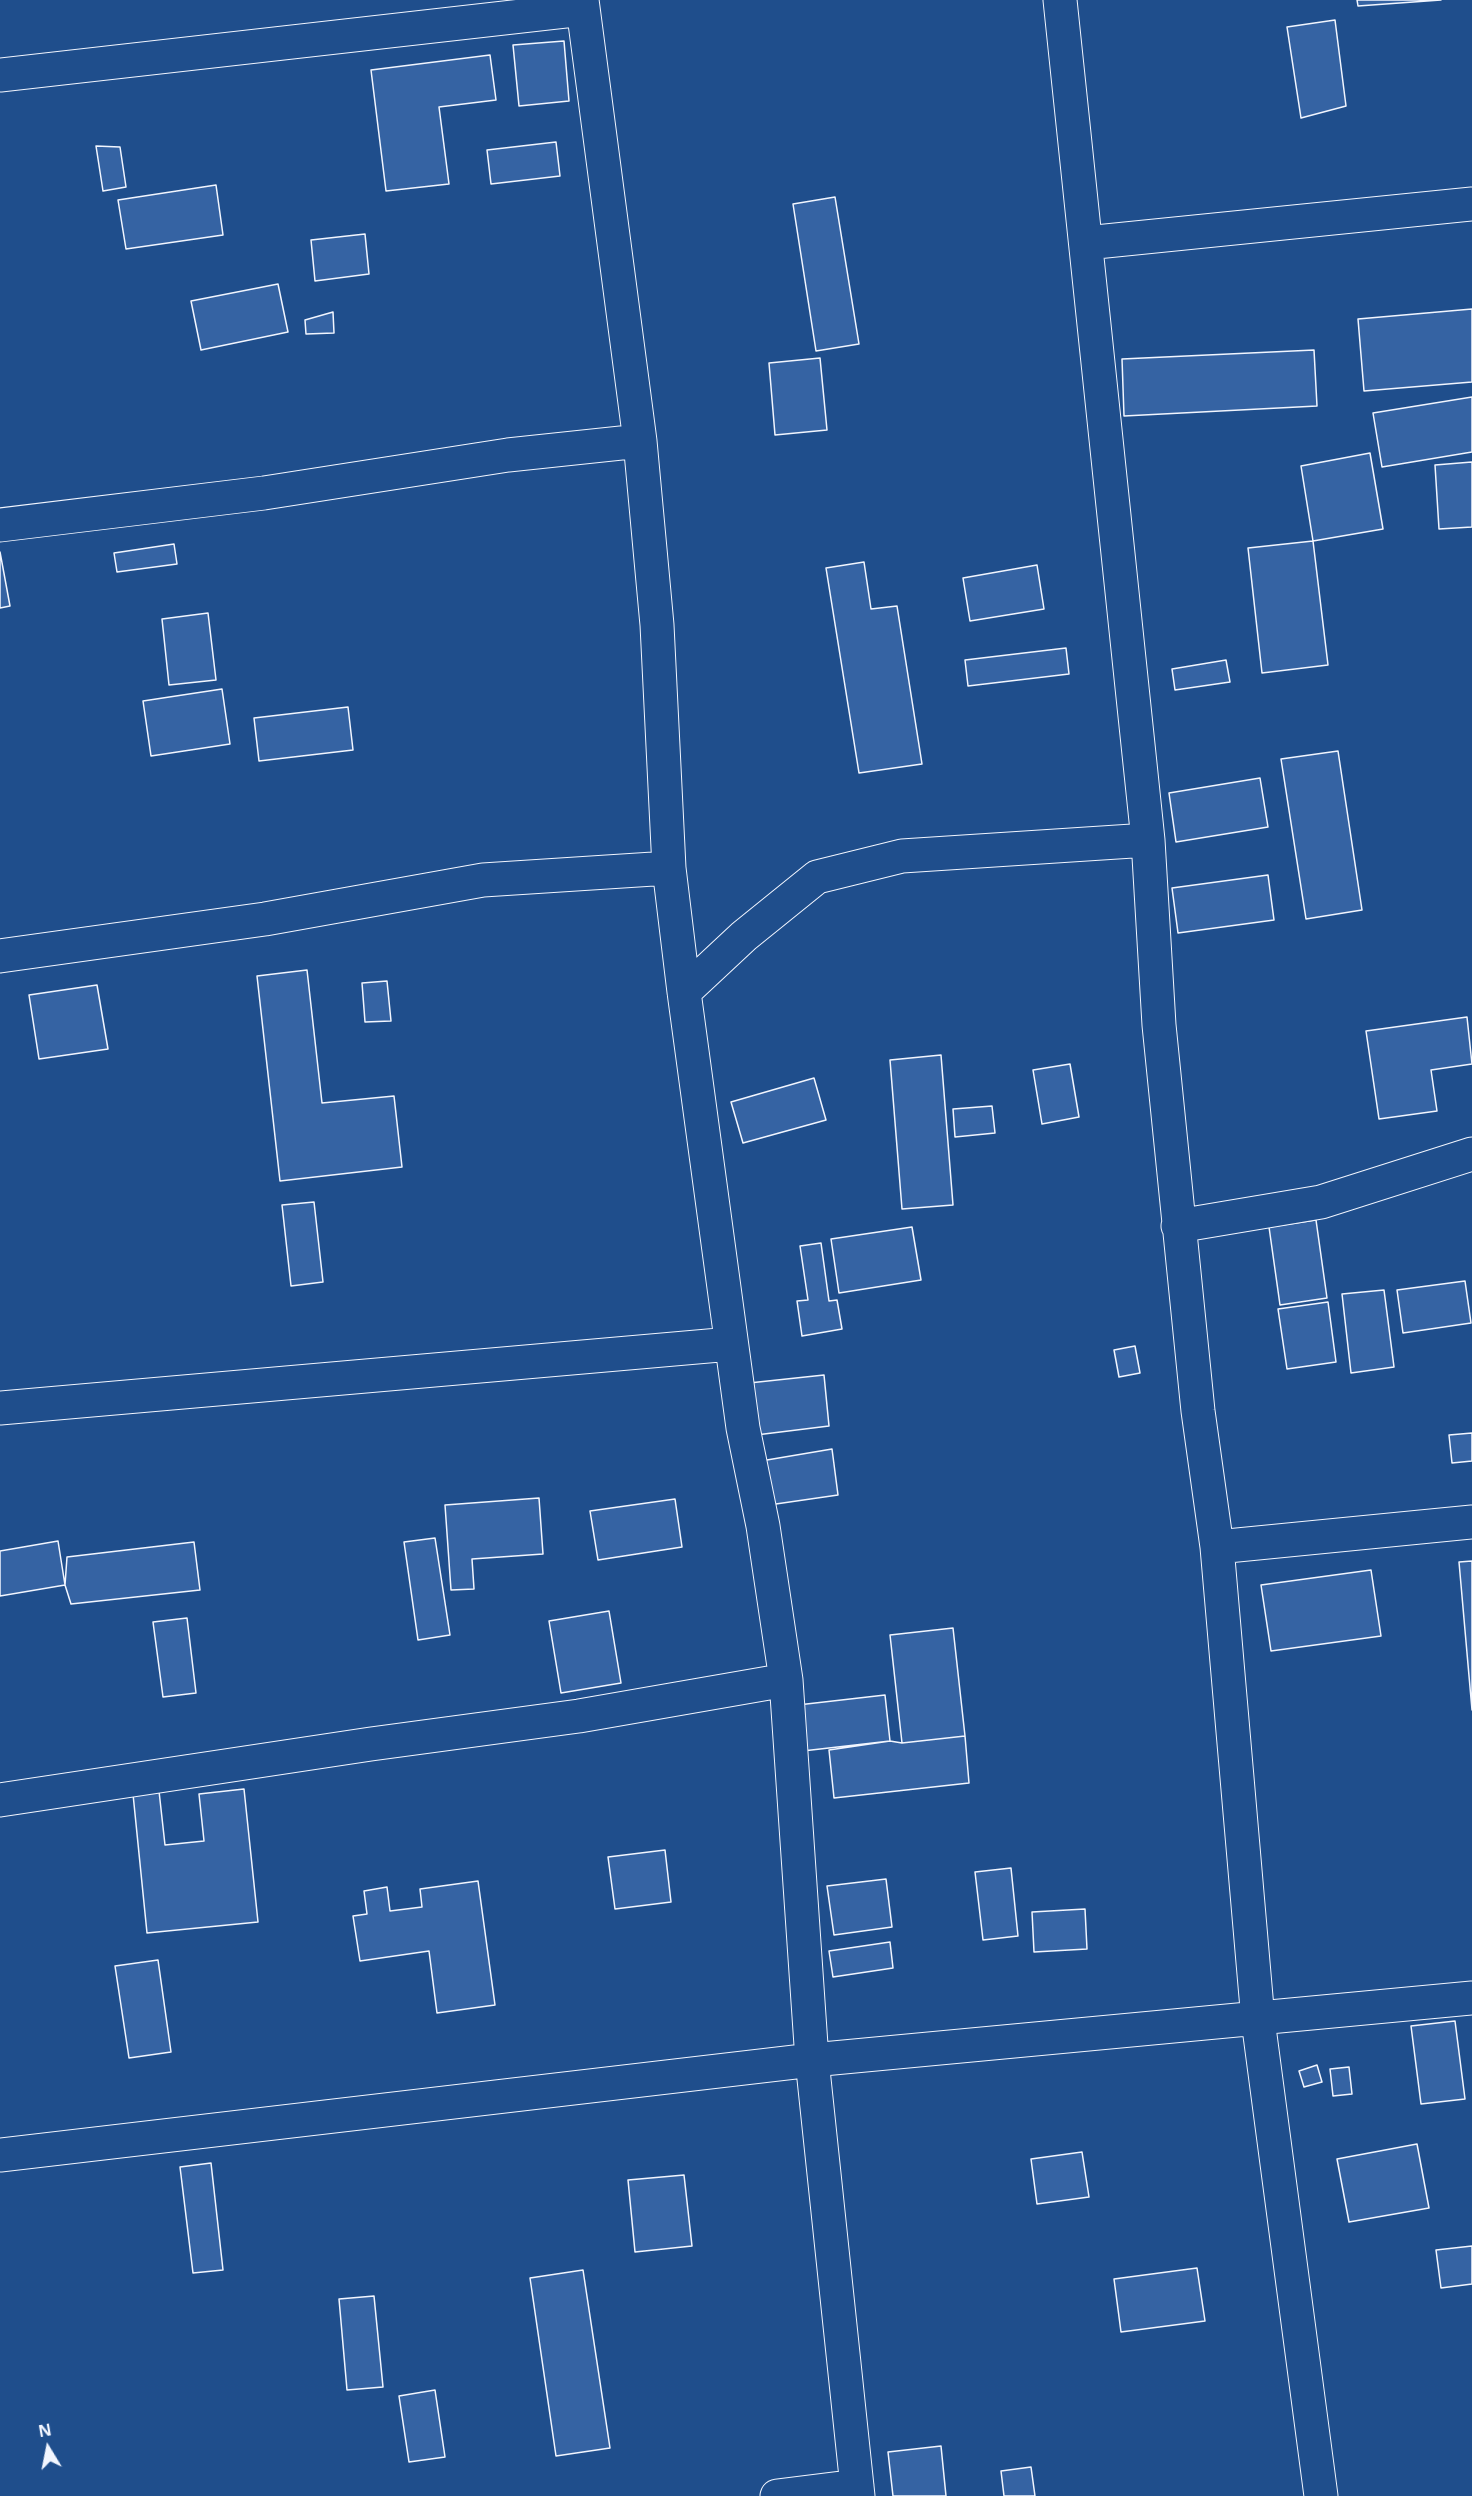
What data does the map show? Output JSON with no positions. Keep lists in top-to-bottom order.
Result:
{
  "north": "top"
}
